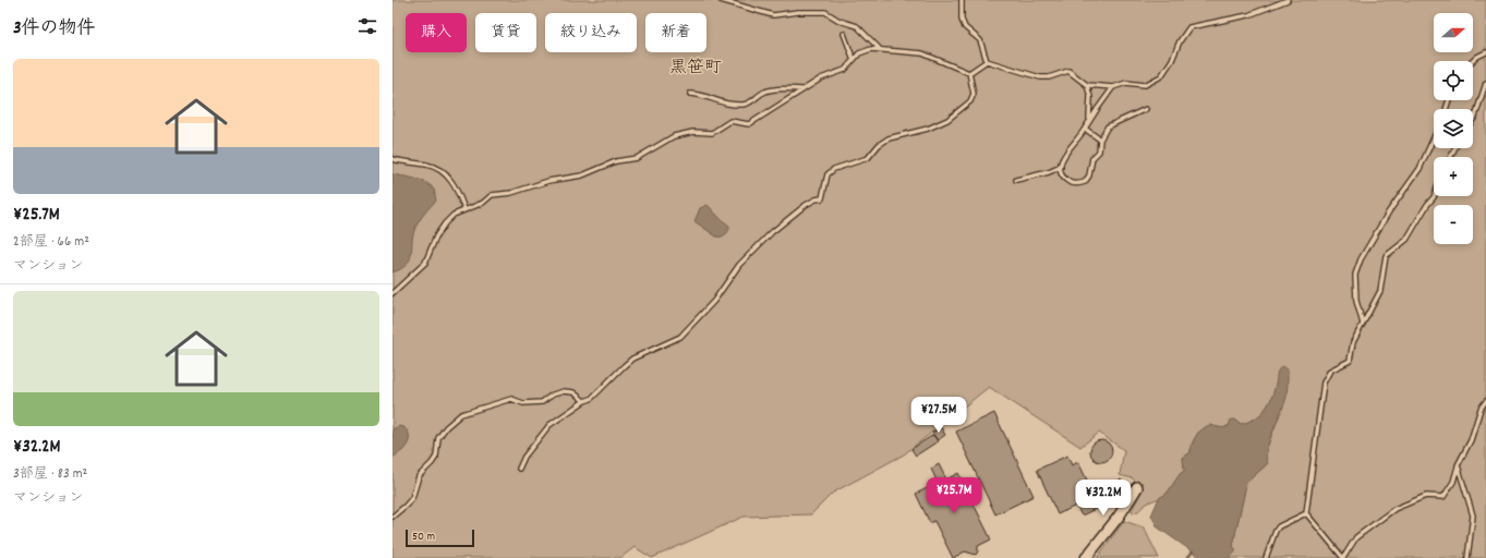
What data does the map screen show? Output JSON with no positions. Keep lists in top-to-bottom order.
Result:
{
  "districts": ["黒笹町"],
  "scale_bar": "50 m",
  "north": "right",
  "page": {
    "heading": "3件の物件",
    "map_buttons": ["+", "−"],
    "chip": [
      "購入",
      "賃貸",
      "絞り込み",
      "新着"
    ],
    "list": [
      {
        "name": "¥25.7M",
        "note": "2部屋 · 66 m² · マンション"
      },
      {
        "name": "¥32.2M",
        "note": "3部屋 · 83 m² · マンション"
      }
    ],
    "price": ["¥27.5M", "¥25.7M", "¥32.2M"],
    "scale": "50 m"
  }
}
